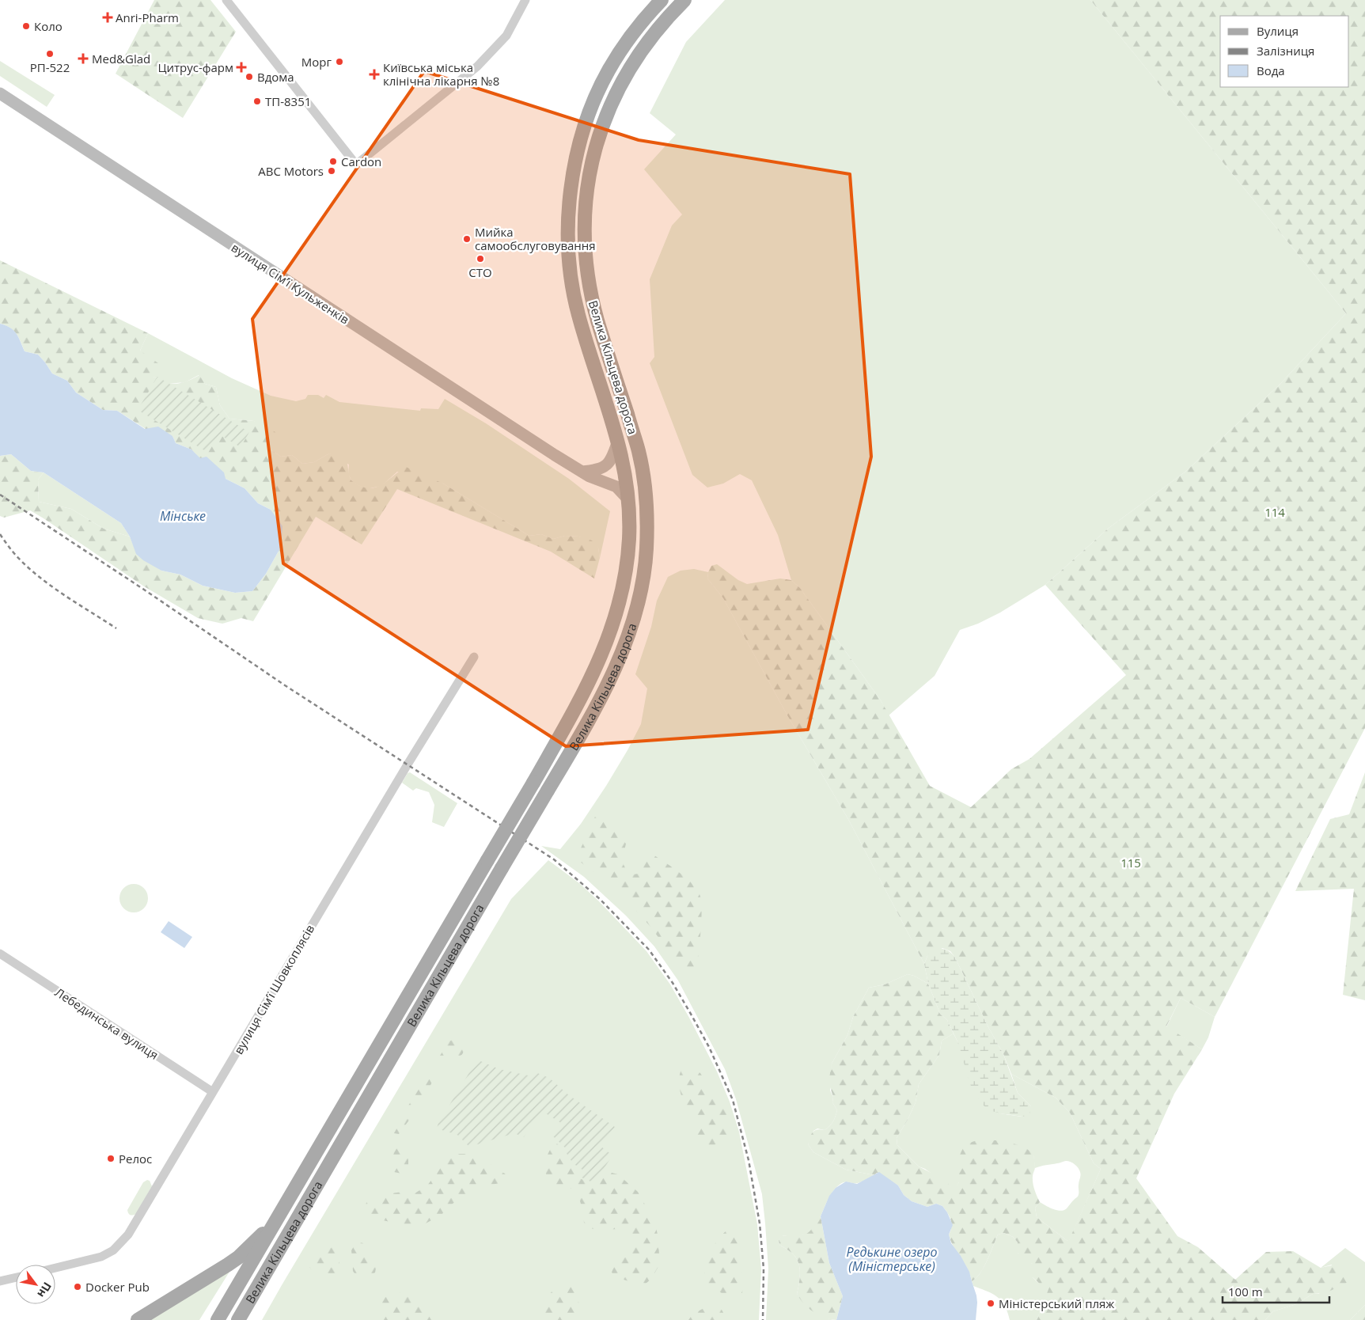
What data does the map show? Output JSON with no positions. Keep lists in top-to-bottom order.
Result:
{
  "streets": {
    "main road": ["вулиця Сімʼї Кульженків", "Велика Кільцева дорога"],
    "street": ["вулиця Сімʼї Шовкоплясів", "Лебединська вулиця"]
  },
  "crossings": [
    ["вулиця Сімʼї Кульженків", "Велика Кільцева дорога"],
    ["вулиця Сімʼї Шовкоплясів", "Лебединська вулиця"]
  ],
  "water": ["Мінське", "Редькине озеро (Міністерське)"],
  "parks": ["114", "115"],
  "places": {
    "health": [
      "Anri-Pharm",
      "Med&Glad",
      "Цитрус-фарм",
      "Київська міська клінічна лікарня №8"
    ],
    "other": [
      "Коло",
      "РП-522",
      "Морг",
      "Вдома",
      "ТП-8351",
      "Cardon",
      "ABC Motors",
      "Мийка самообслуговування",
      "СТО",
      "Релос",
      "Docker Pub",
      "Міністерський пляж"
    ]
  },
  "legend": ["Вулиця", "Залізниця", "Вода"],
  "scale_bar": "100 m",
  "north": "bottom right"
}
